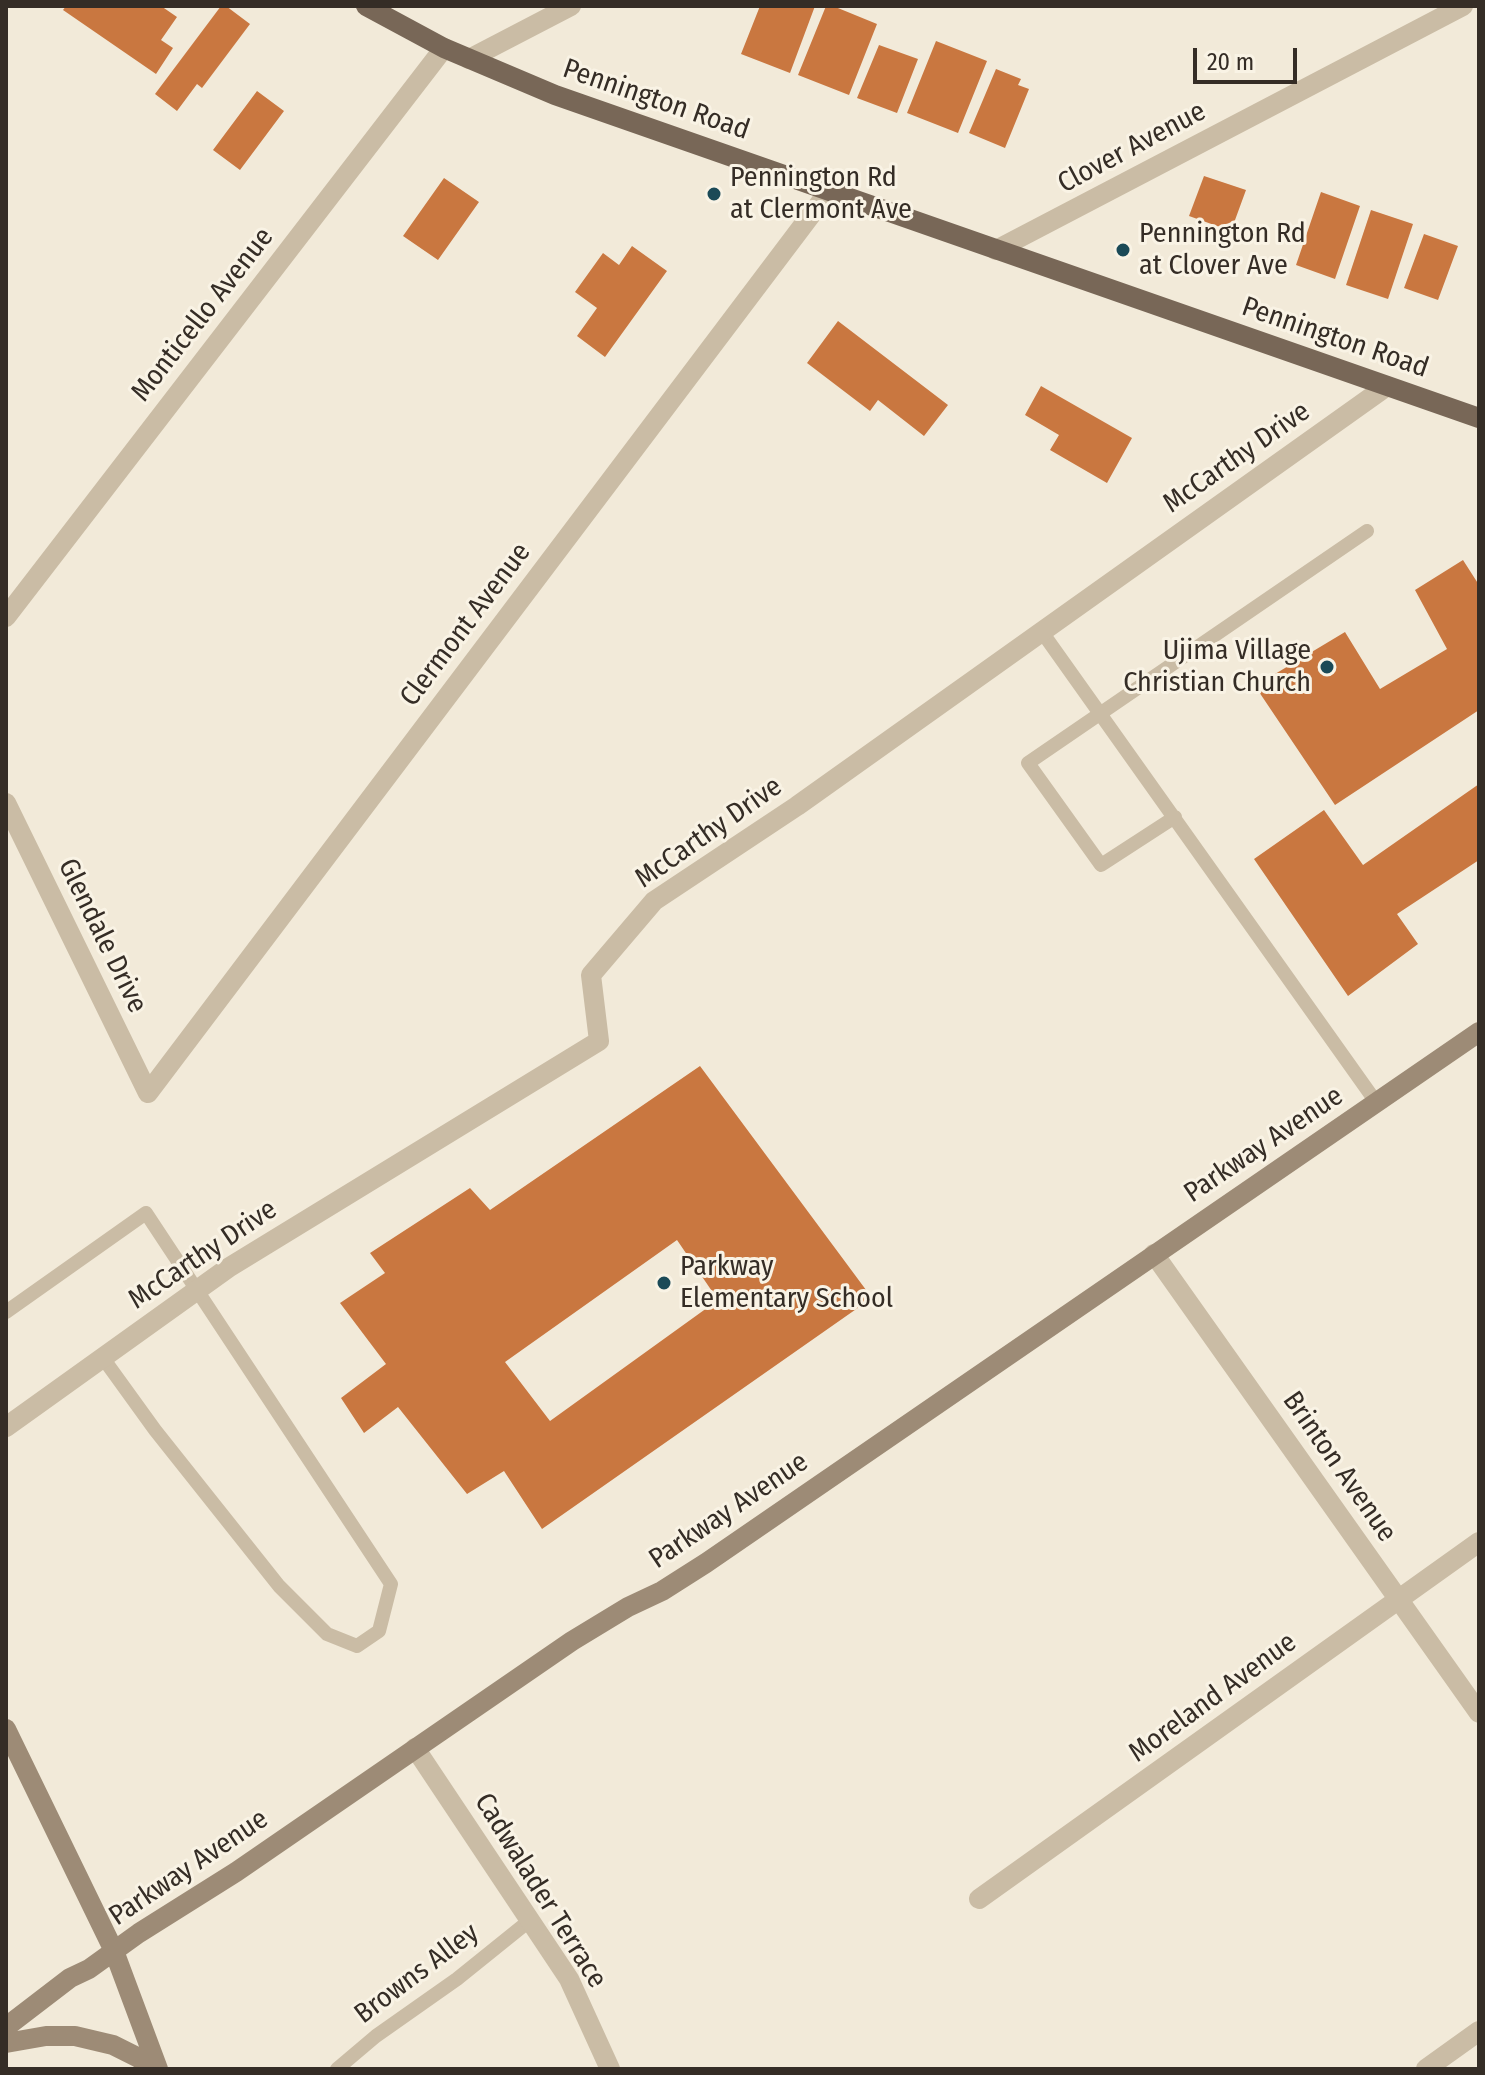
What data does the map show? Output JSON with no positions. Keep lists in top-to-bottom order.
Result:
{
  "streets": {
    "main road": ["Pennington Road", "Parkway Avenue"],
    "street": [
      "Clover Avenue",
      "Monticello Avenue",
      "McCarthy Drive",
      "Clermont Avenue",
      "Glendale Drive",
      "Brinton Avenue",
      "Moreland Avenue",
      "Cadwalader Terrace"
    ],
    "lane": ["Browns Alley"]
  },
  "crossings": [
    ["Pennington Road", "Clover Avenue"],
    ["Pennington Road", "Monticello Avenue"],
    ["Pennington Road", "McCarthy Drive"],
    ["Pennington Road", "Clermont Avenue"],
    ["Clermont Avenue", "Glendale Drive"],
    ["Parkway Avenue", "Brinton Avenue"],
    ["Parkway Avenue", "Cadwalader Terrace"],
    ["Brinton Avenue", "Moreland Avenue"],
    ["Cadwalader Terrace", "Browns Alley"]
  ],
  "places": [
    "Pennington Rd at Clermont Ave",
    "Pennington Rd at Clover Ave",
    "Ujima Village Christian Church",
    "Parkway Elementary School"
  ],
  "scale_bar": "20 m"
}
